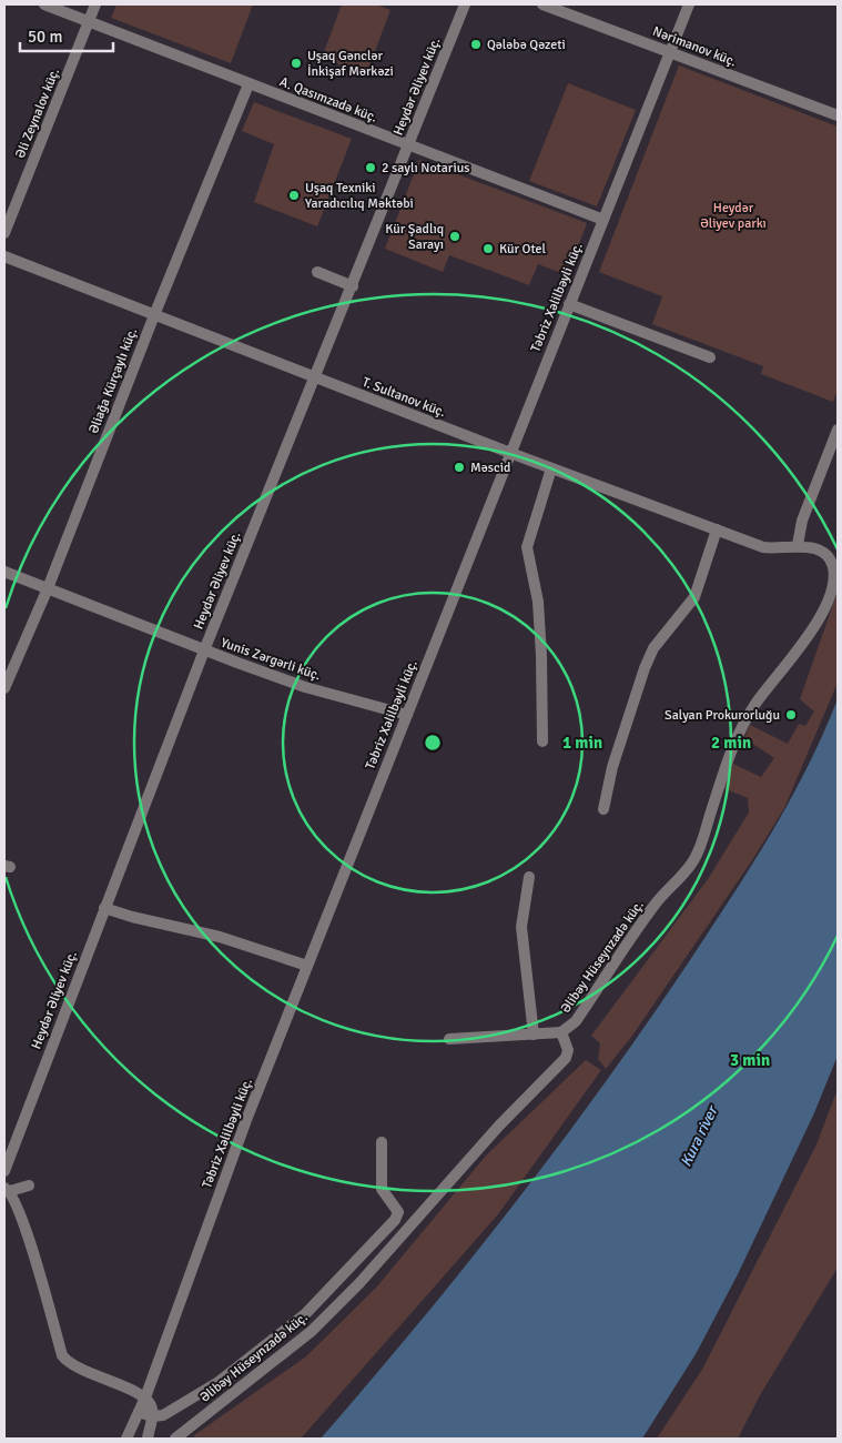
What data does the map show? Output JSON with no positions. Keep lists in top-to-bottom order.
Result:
{
  "streets": {
    "street": [
      "Nərimanov küç.",
      "Heydər Əliyev küç.",
      "A. Qasımzadə küç.",
      "Əli Zeynalov küç.",
      "Təbriz Xəlilbəyli küç.",
      "Əliağa Kürçaylı küç.",
      "T. Sultanov küç.",
      "Yunis Zərgərli küç.",
      "Əlibəy Hüseynzadə küç."
    ]
  },
  "crossings": [
    ["Nərimanov küç.", "Təbriz Xəlilbəyli küç."],
    ["Heydər Əliyev küç.", "A. Qasımzadə küç."],
    ["Heydər Əliyev küç.", "T. Sultanov küç."],
    ["Heydər Əliyev küç.", "Yunis Zərgərli küç."],
    ["A. Qasımzadə küç.", "Əli Zeynalov küç."],
    ["A. Qasımzadə küç.", "Təbriz Xəlilbəyli küç."],
    ["A. Qasımzadə küç.", "Əliağa Kürçaylı küç."],
    ["Təbriz Xəlilbəyli küç.", "T. Sultanov küç."],
    ["Təbriz Xəlilbəyli küç.", "Yunis Zərgərli küç."],
    ["Əliağa Kürçaylı küç.", "T. Sultanov küç."],
    ["Əliağa Kürçaylı küç.", "Yunis Zərgərli küç."],
    ["T. Sultanov küç.", "Əlibəy Hüseynzadə küç."]
  ],
  "water": ["Kura river"],
  "parks": ["Heydər Əliyev parkı"],
  "places": [
    "Qələbə Qəzeti",
    "Uşaq Gənclər İnkişaf Mərkəzi",
    "2 saylı Notarius",
    "Uşaq Texniki Yaradıcılıq Məktəbi",
    "Kür Şadlıq Sarayı",
    "Kür Otel",
    "Məscid",
    "Salyan Prokurorluğu"
  ],
  "scale_bar": "50 m",
  "rings": ["1 min", "2 min", "3 min"]
}
